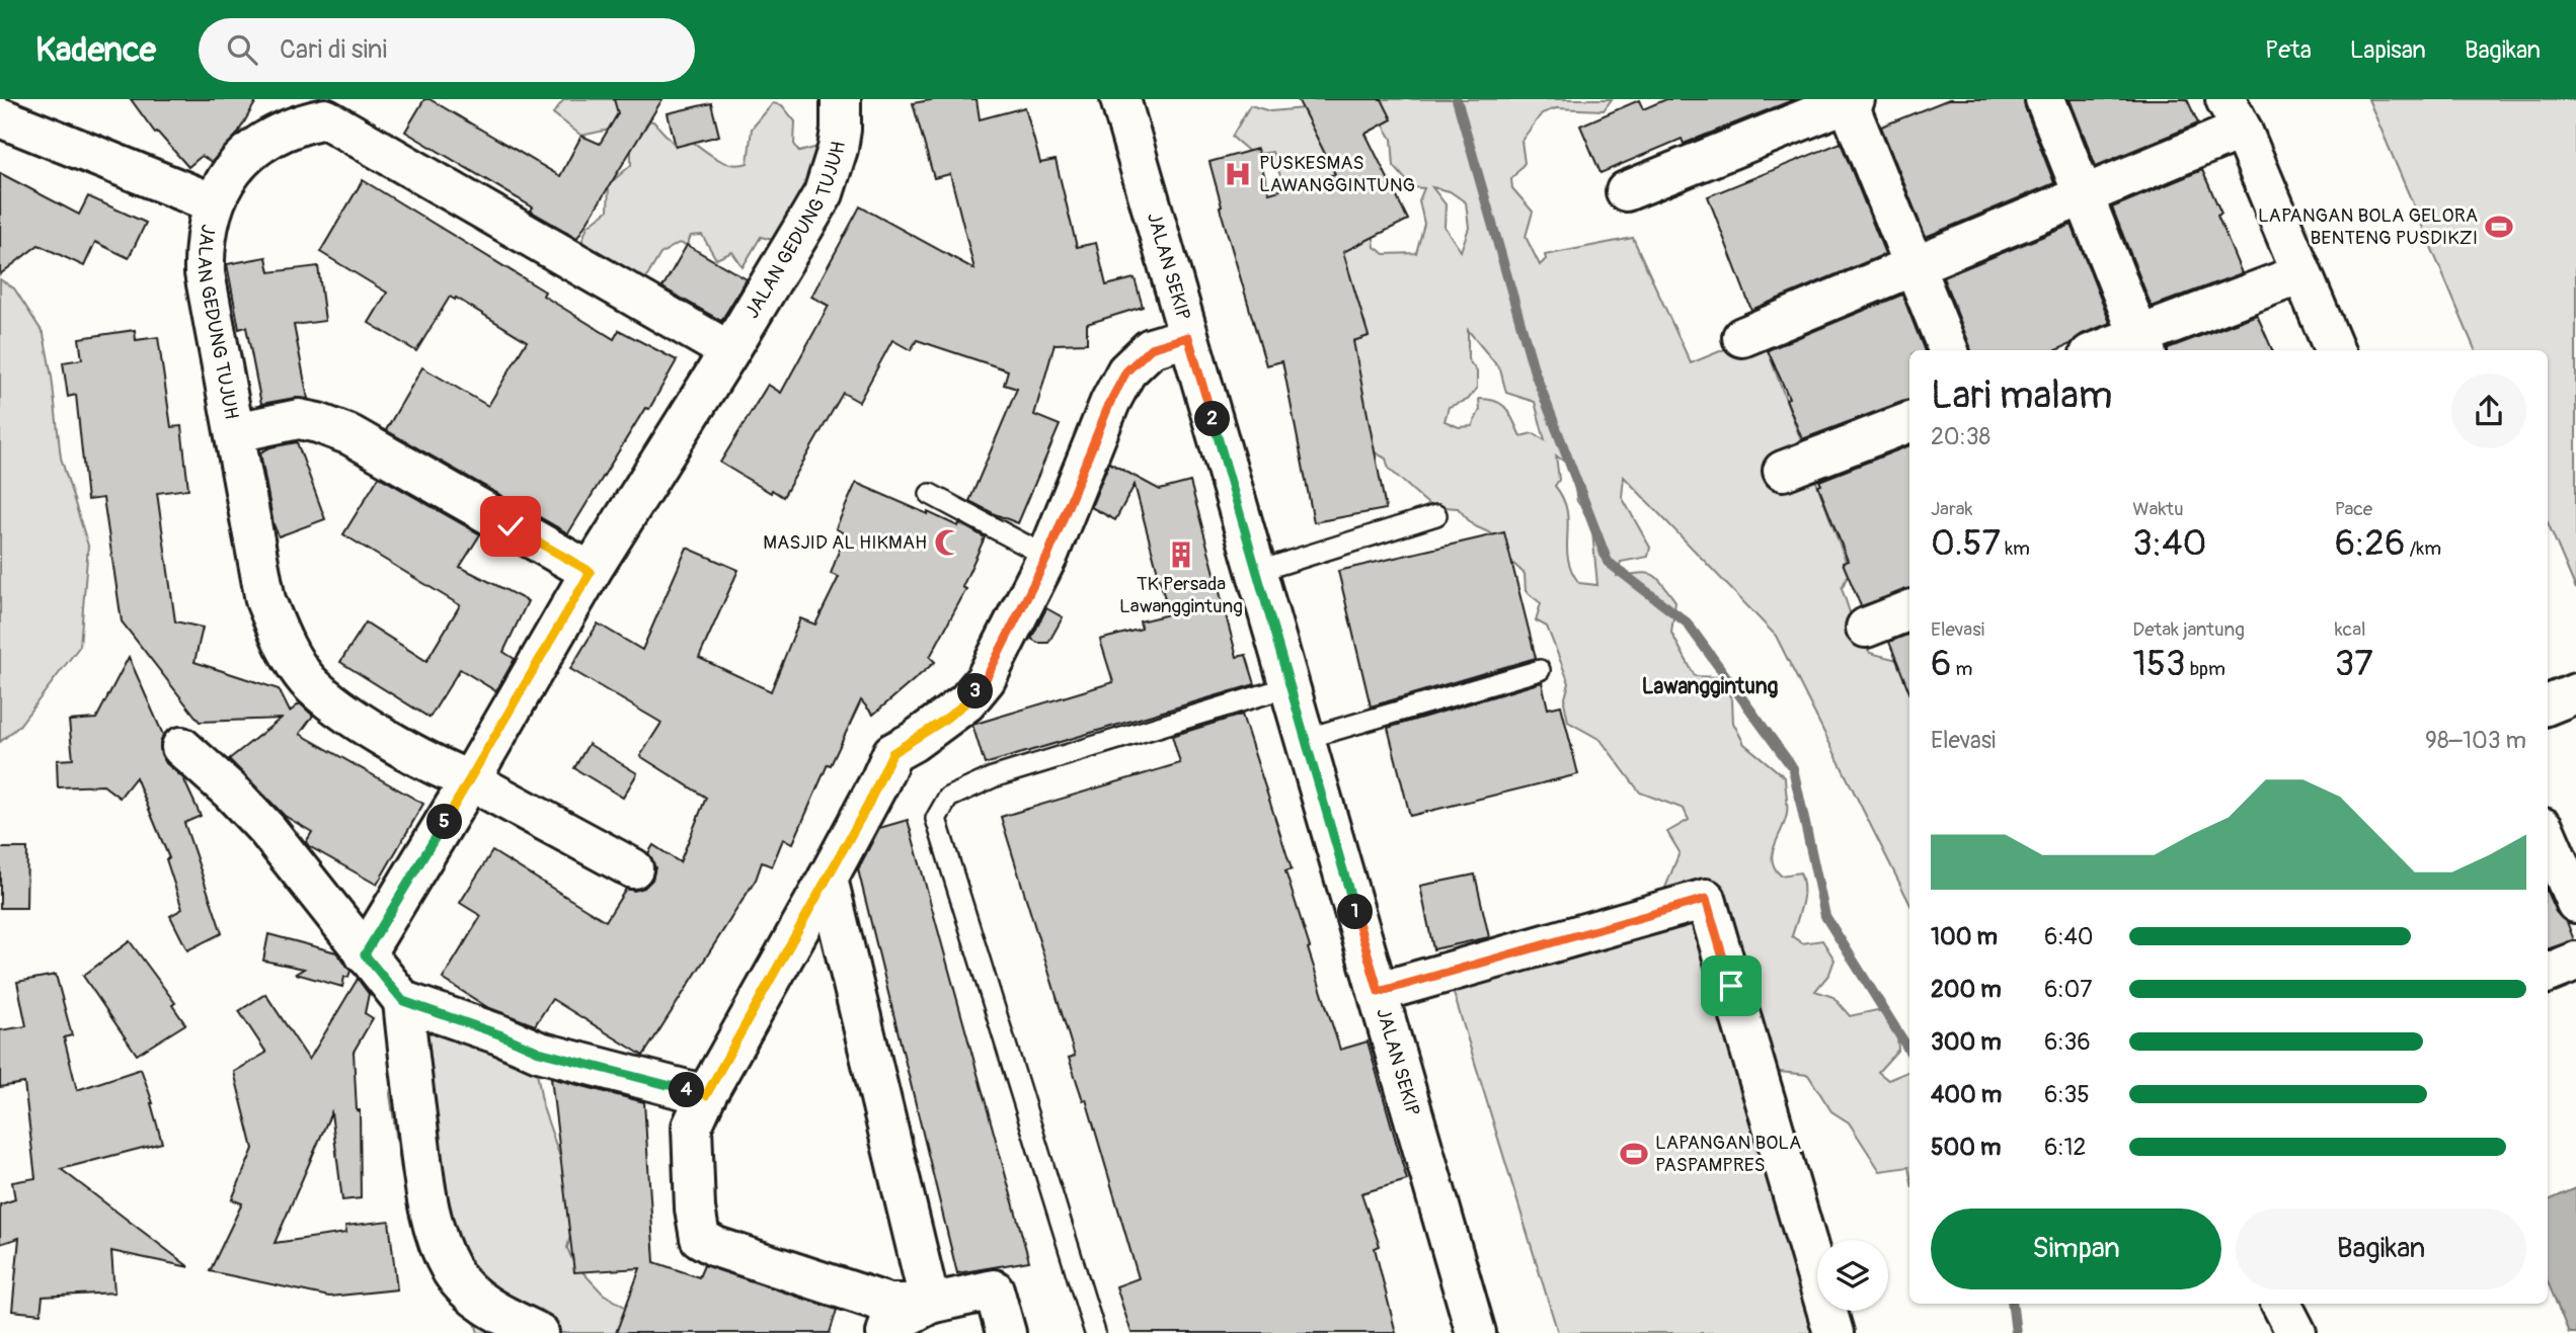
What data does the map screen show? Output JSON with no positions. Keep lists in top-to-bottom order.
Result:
{
  "streets": {
    "street": ["JALAN GEDUNG TUJUH", "JALAN SEKIP"]
  },
  "districts": ["Lawanggintung"],
  "places": {
    "hospital": ["PUSKESMAS LAWANGGINTUNG"],
    "sports": ["LAPANGAN BOLA GELORA BENTENG PUSDIKZI", "LAPANGAN BOLA PASPAMPRES"],
    "mosque": ["MASJID AL HIKMAH"],
    "building": ["TK Persada Lawanggintung"]
  },
  "page": {
    "header": "Kadence",
    "search": "Cari di sini",
    "nav": ["Peta", "Lapisan", "Bagikan"],
    "heading": ["Lari malam", "20:38"],
    "pins": [
      "2",
      "3",
      "5",
      "1",
      "4"
    ],
    "stats": [
      ["Jarak", "0.57 km"],
      ["Waktu", "3:40"],
      ["Pace", "6:26 /km"],
      ["Elevasi", "6 m"],
      ["Detak jantung", "153 bpm"],
      ["kcal", "37"]
    ],
    "chart": ["Elevasi", "98–103 m"],
    "list": [
      {
        "name": "100 m",
        "note": "6:40"
      },
      {
        "name": "200 m",
        "note": "6:07"
      },
      {
        "name": "300 m",
        "note": "6:36"
      },
      {
        "name": "400 m",
        "note": "6:35"
      },
      {
        "name": "500 m",
        "note": "6:12"
      }
    ],
    "buttons": ["Simpan", "Bagikan"]
  }
}
